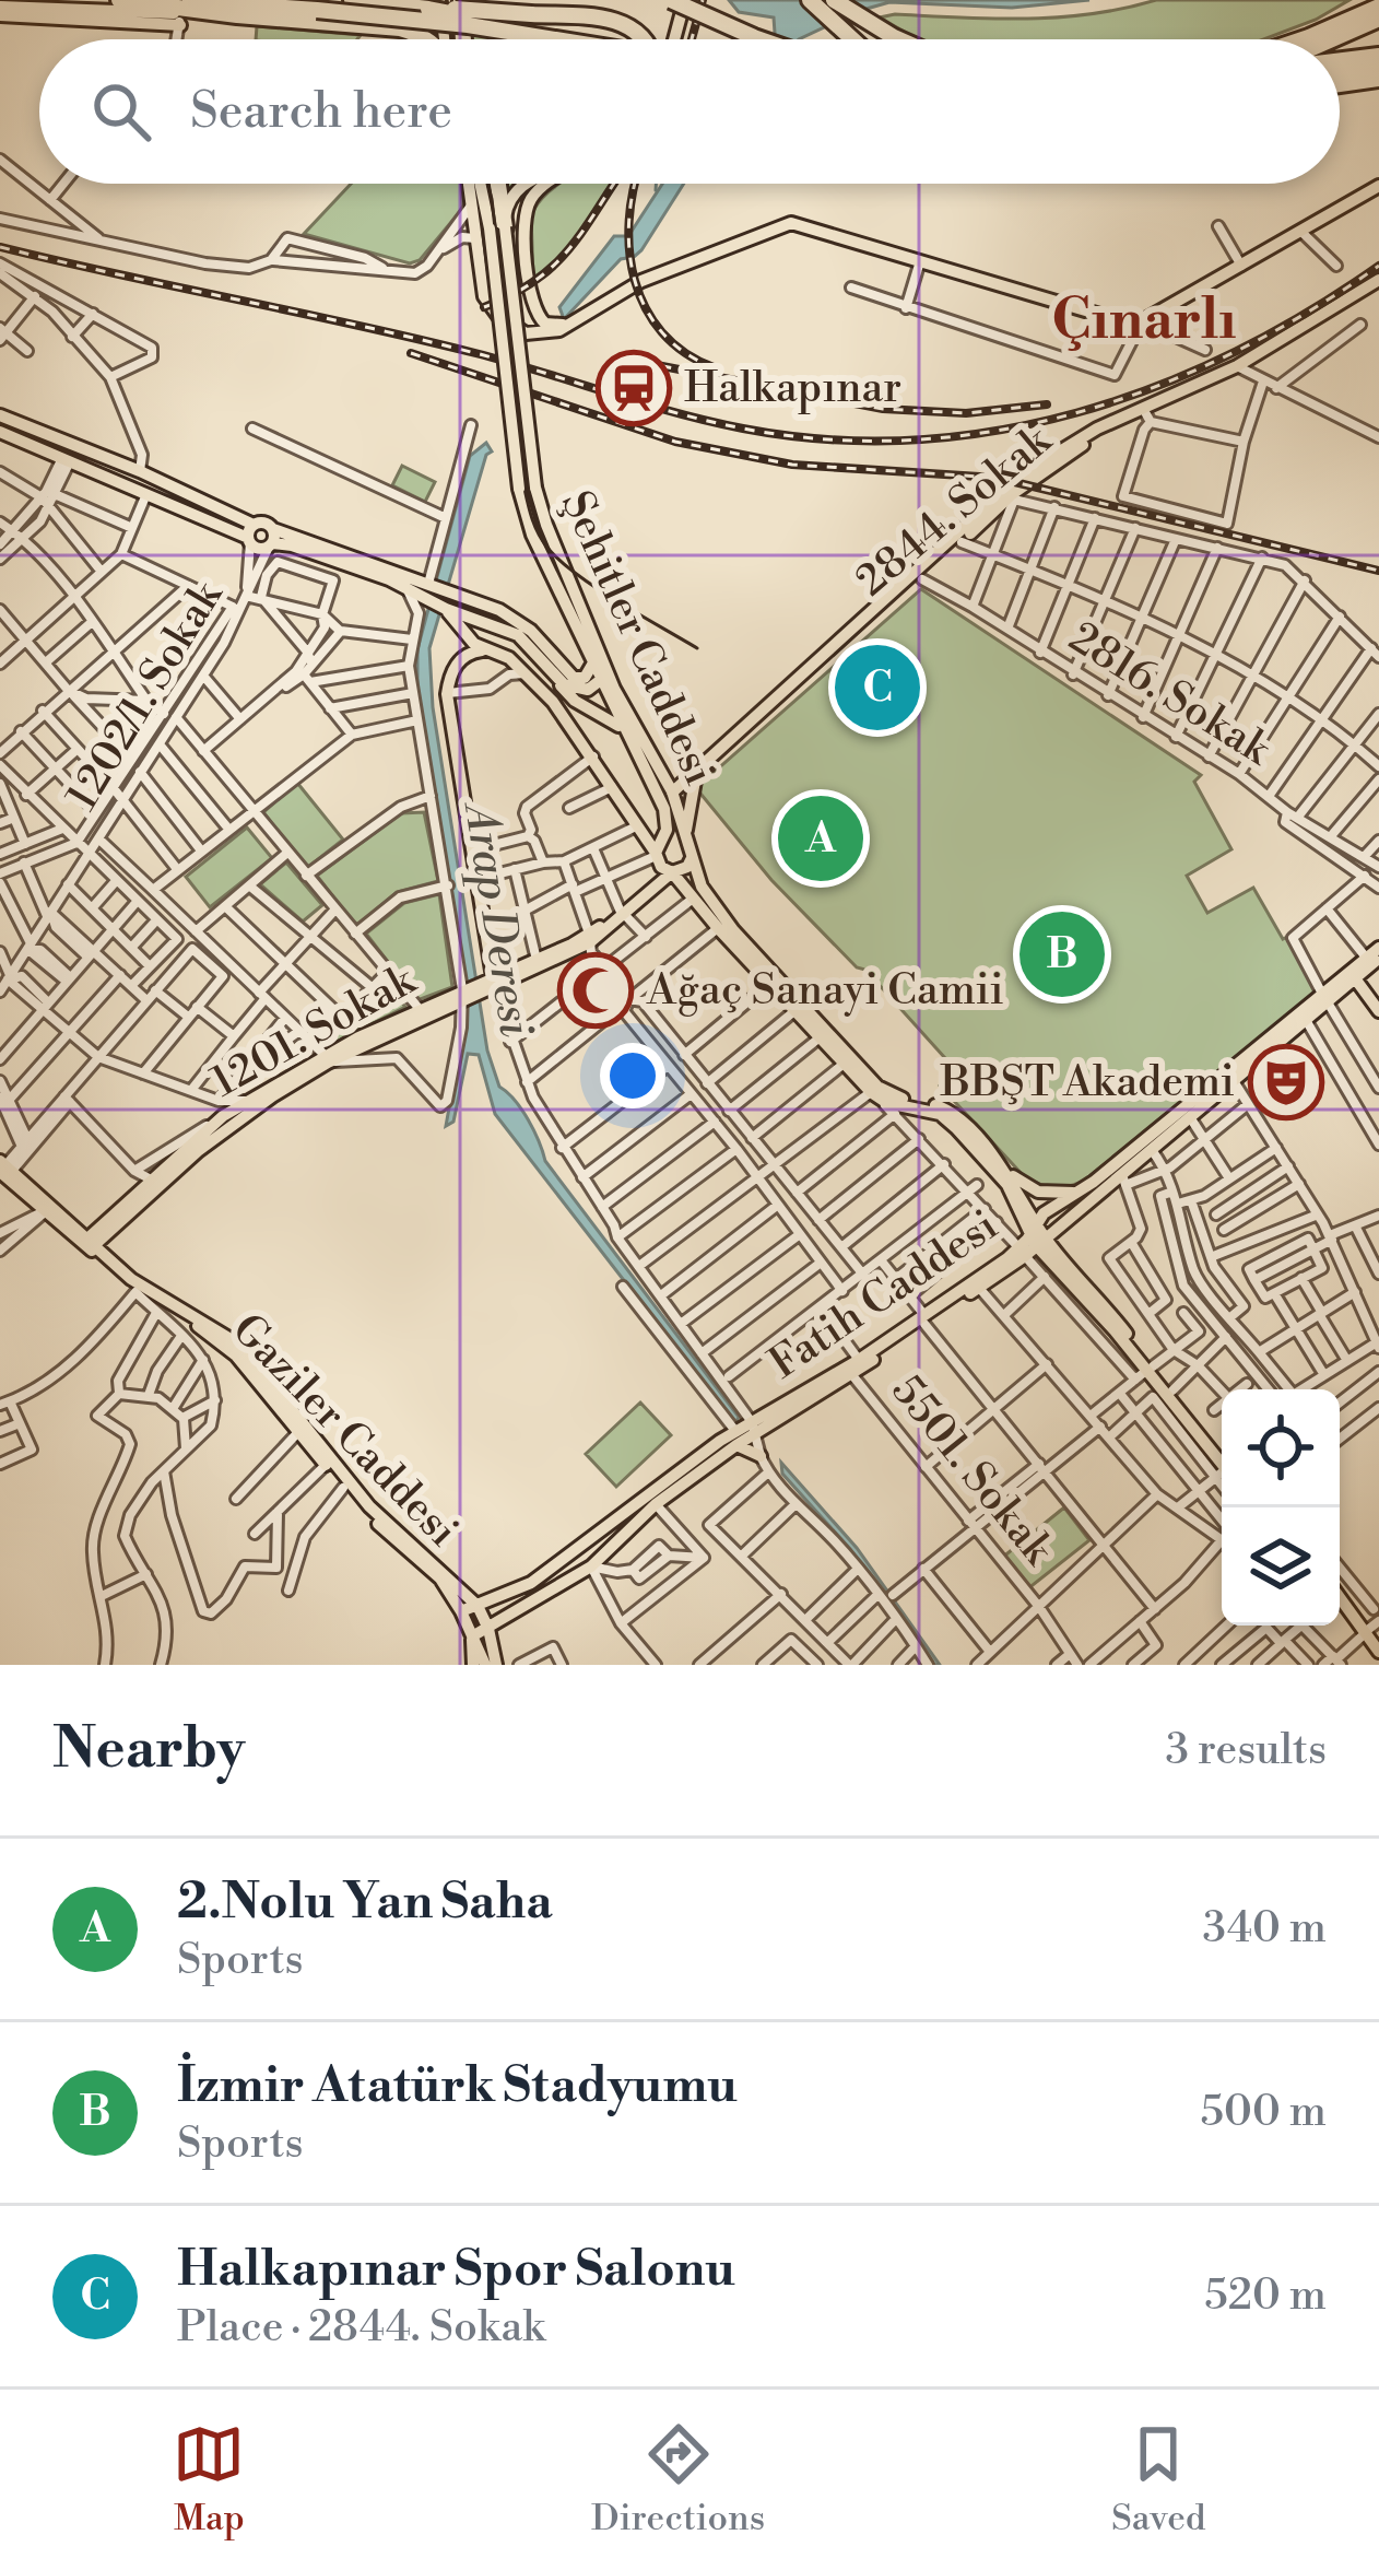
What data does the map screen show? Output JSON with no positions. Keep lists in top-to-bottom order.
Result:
{
  "streets": {
    "main road": [
      "2844. Sokak",
      "Şehitler Caddesi",
      "1201. Sokak",
      "Fatih Caddesi",
      "Gaziler Caddesi"
    ],
    "street": ["2816. Sokak", "1202/1. Sokak", "5501. Sokak"]
  },
  "crossings": [
    ["2844. Sokak", "Şehitler Caddesi"],
    ["2844. Sokak", "2816. Sokak"],
    ["1201. Sokak", "Gaziler Caddesi"],
    ["Fatih Caddesi", "Gaziler Caddesi"]
  ],
  "districts": ["Çınarlı"],
  "water": ["Arap Deresi"],
  "places": {
    "station": ["Halkapınar"],
    "mosque": ["Ağaç Sanayi Camii"],
    "theatre": ["BBŞT Akademi"]
  },
  "page": {
    "search": "Search here",
    "pins": ["C", "A", "B"],
    "heading": ["Nearby", "3 results"],
    "list": [
      {
        "mark": "A",
        "name": "2.Nolu Yan Saha",
        "note": "Sports",
        "value": "340 m"
      },
      {
        "mark": "B",
        "name": "İzmir Atatürk Stadyumu",
        "note": "Sports",
        "value": "500 m"
      },
      {
        "mark": "C",
        "name": "Halkapınar Spor Salonu",
        "note": "Place · 2844. Sokak",
        "value": "520 m"
      }
    ],
    "nav": ["Map", "Directions", "Saved"]
  }
}
